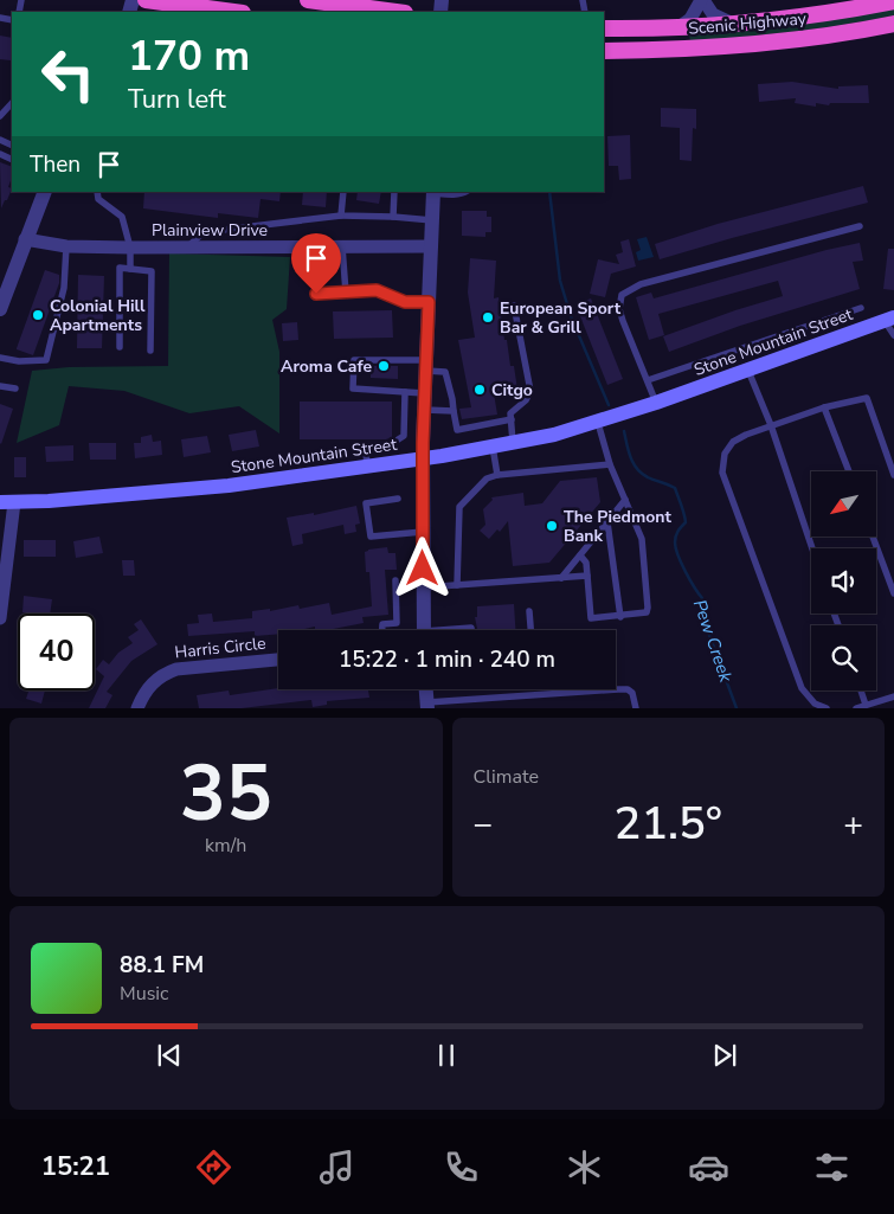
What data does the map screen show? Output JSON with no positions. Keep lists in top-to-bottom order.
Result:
{
  "streets": {
    "highway": ["Scenic Highway"],
    "main road": ["Stone Mountain Street"],
    "street": ["Plainview Drive", "Harris Circle"]
  },
  "water": ["Pew Creek"],
  "places": [
    "Colonial Hill Apartments",
    "European Sport Bar & Grill",
    "Aroma Cafe",
    "Citgo",
    "The Piedmont Bank"
  ],
  "north": "bottom left",
  "page": {
    "turn": ["170 m", "Turn left"],
    "then": "Then",
    "limit": "40",
    "trip": "15:22 · 1 min · 240 m",
    "tile": [
      ["35", "km/h"],
      "Climate"
    ],
    "heat": ["−", "21.5°", "+"],
    "song": ["88.1 FM", "Music"],
    "tabs": "15:21"
  }
}
